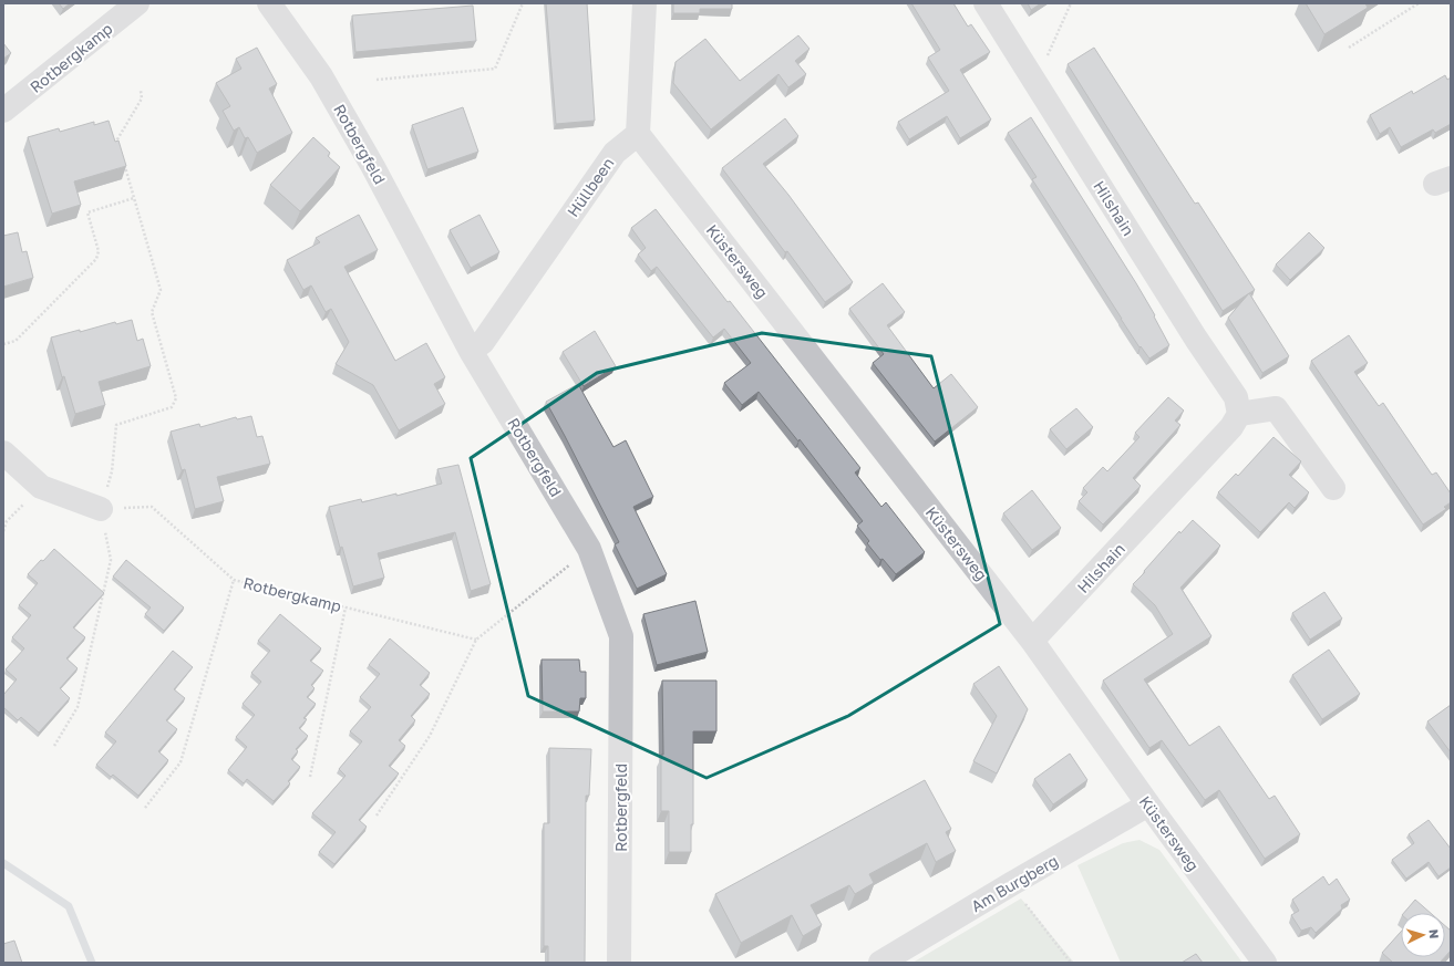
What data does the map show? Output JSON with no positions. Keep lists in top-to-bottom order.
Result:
{
  "streets": {
    "street": [
      "Rotbergkamp",
      "Rotbergfeld",
      "Hüllbeen",
      "Hilshain",
      "Küstersweg",
      "Am Burgberg"
    ]
  },
  "crossings": [
    ["Rotbergfeld", "Hüllbeen"],
    ["Hüllbeen", "Küstersweg"],
    ["Hilshain", "Küstersweg"],
    ["Küstersweg", "Am Burgberg"]
  ],
  "north": "right"
}
